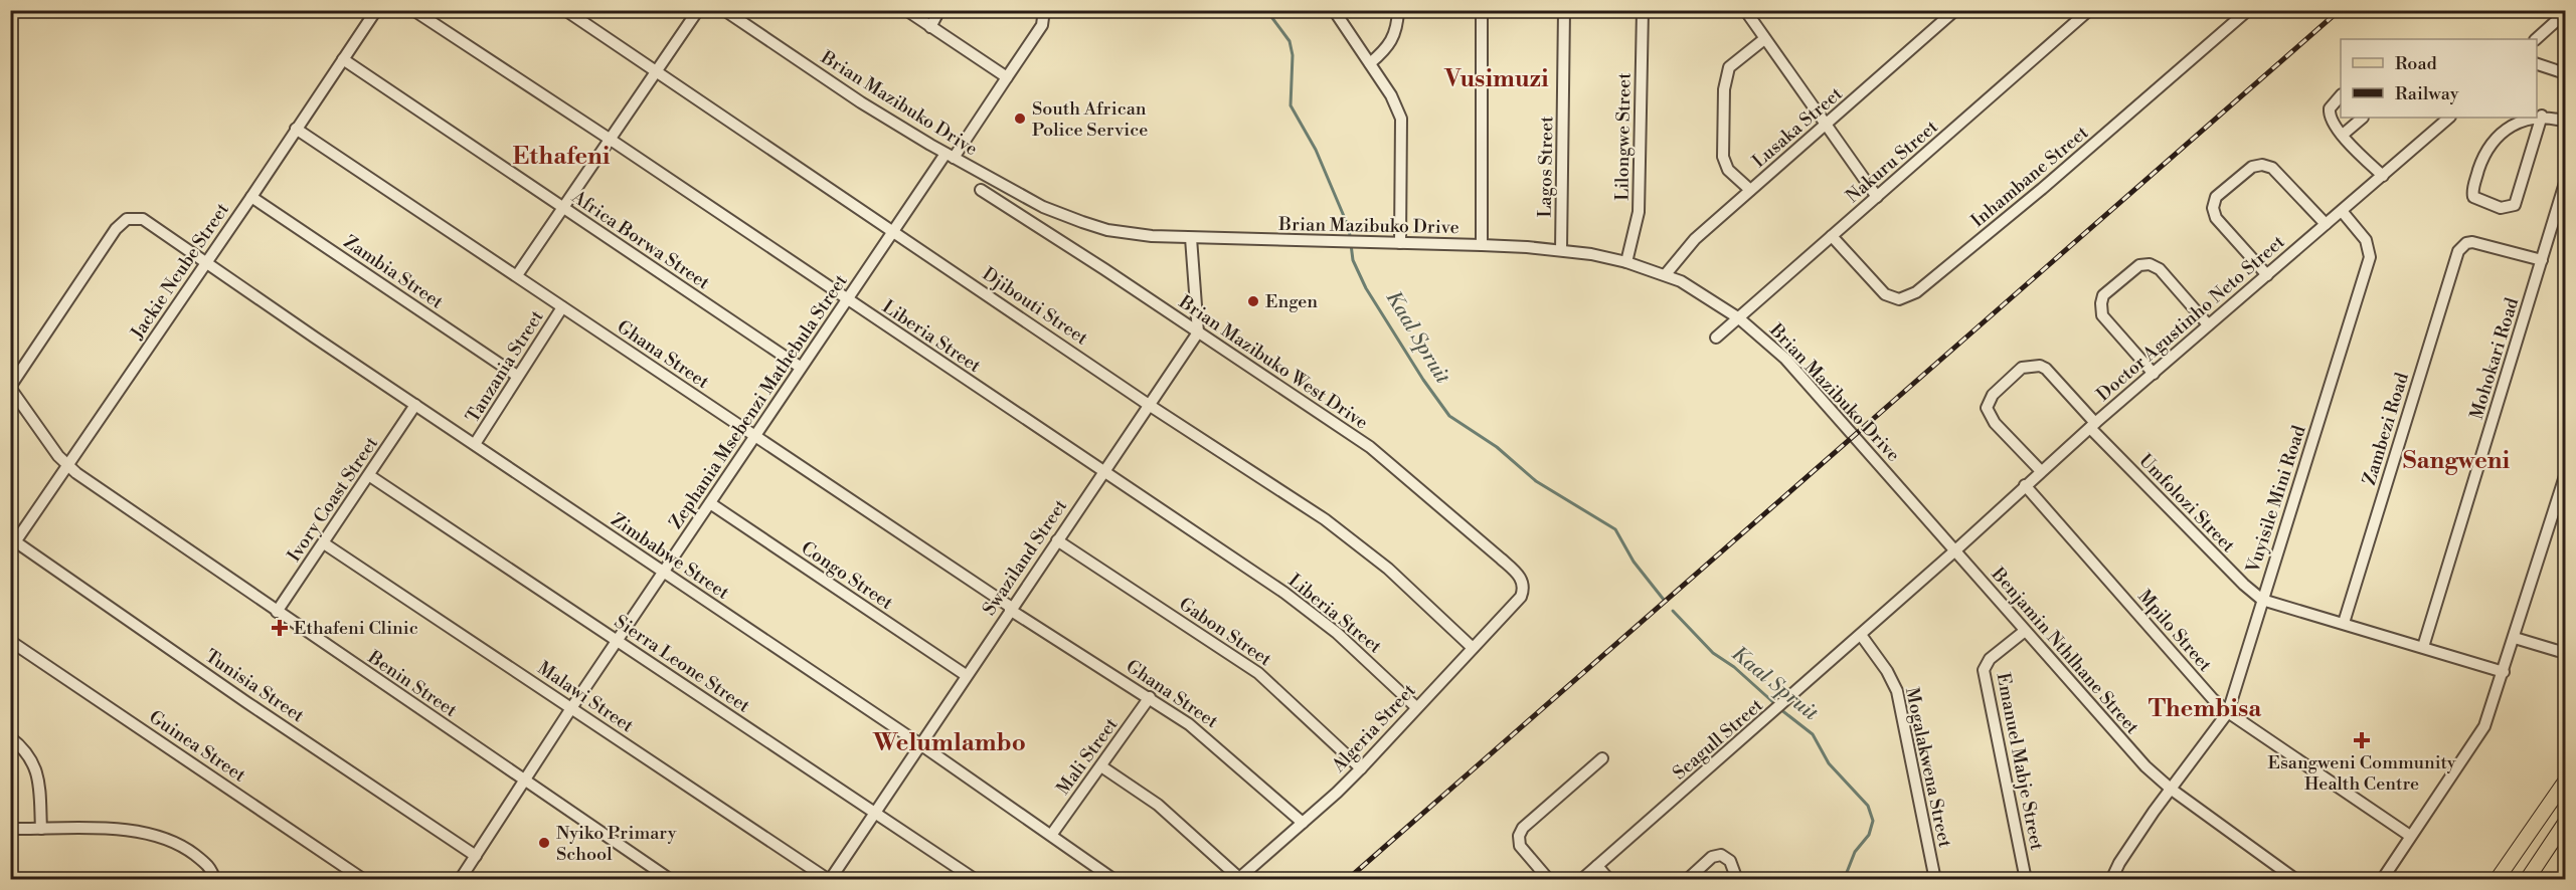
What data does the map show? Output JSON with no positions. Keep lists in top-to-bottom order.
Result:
{
  "streets": {
    "street": [
      "Brian Mazibuko Drive",
      "Lusaka Street",
      "Lilongwe Street",
      "Nakuru Street",
      "Lagos Street",
      "Inhambane Street",
      "Africa Borwa Street",
      "Jackie Ncube Street",
      "Zambia Street",
      "Djibouti Street",
      "Doctor Agustinho Neto Street",
      "Liberia Street",
      "Ghana Street",
      "Mohokari Road",
      "Brian Mazibuko West Drive",
      "Tanzania Street",
      "Zephania Msebenzi Mathebula Street",
      "Zambezi Road",
      "Ivory Coast Street",
      "Vuyisile Mini Road",
      "Umfolozi Street",
      "Zimbabwe Street",
      "Swaziland Street",
      "Congo Street",
      "Mpilo Street",
      "Gabon Street",
      "Benjamin Nthlhane Street",
      "Sierra Leone Street",
      "Benin Street",
      "Tunisia Street",
      "Malawi Street",
      "Algeria Street",
      "Seagull Street",
      "Guinea Street",
      "Mali Street",
      "Emanuel Mabje Street",
      "Mogalakwena Street"
    ]
  },
  "crossings": [
    ["Brian Mazibuko Drive", "Lusaka Street"],
    ["Brian Mazibuko Drive", "Lilongwe Street"],
    ["Brian Mazibuko Drive", "Nakuru Street"],
    ["Brian Mazibuko Drive", "Lagos Street"],
    ["Brian Mazibuko Drive", "Doctor Agustinho Neto Street"],
    ["Brian Mazibuko Drive", "Zephania Msebenzi Mathebula Street"],
    ["Brian Mazibuko Drive", "Benjamin Nthlhane Street"],
    ["Brian Mazibuko Drive", "Seagull Street"],
    ["Nakuru Street", "Inhambane Street"],
    ["Africa Borwa Street", "Jackie Ncube Street"],
    ["Africa Borwa Street", "Zephania Msebenzi Mathebula Street"],
    ["Jackie Ncube Street", "Zambia Street"],
    ["Jackie Ncube Street", "Ghana Street"],
    ["Jackie Ncube Street", "Zimbabwe Street"],
    ["Jackie Ncube Street", "Benin Street"],
    ["Jackie Ncube Street", "Tunisia Street"],
    ["Zambia Street", "Tanzania Street"],
    ["Djibouti Street", "Zephania Msebenzi Mathebula Street"],
    ["Djibouti Street", "Swaziland Street"],
    ["Djibouti Street", "Algeria Street"],
    ["Doctor Agustinho Neto Street", "Vuyisile Mini Road"],
    ["Doctor Agustinho Neto Street", "Umfolozi Street"],
    ["Doctor Agustinho Neto Street", "Mpilo Street"],
    ["Doctor Agustinho Neto Street", "Benjamin Nthlhane Street"],
    ["Doctor Agustinho Neto Street", "Seagull Street"],
    ["Liberia Street", "Zephania Msebenzi Mathebula Street"],
    ["Liberia Street", "Swaziland Street"],
    ["Liberia Street", "Algeria Street"],
    ["Ghana Street", "Tanzania Street"],
    ["Ghana Street", "Zephania Msebenzi Mathebula Street"],
    ["Ghana Street", "Swaziland Street"],
    ["Ghana Street", "Algeria Street"],
    ["Ghana Street", "Mali Street"],
    ["Mohokari Road", "Zambezi Road"],
    ["Brian Mazibuko West Drive", "Swaziland Street"],
    ["Brian Mazibuko West Drive", "Algeria Street"],
    ["Tanzania Street", "Zimbabwe Street"],
    ["Zephania Msebenzi Mathebula Street", "Zimbabwe Street"],
    ["Zephania Msebenzi Mathebula Street", "Congo Street"],
    ["Zephania Msebenzi Mathebula Street", "Sierra Leone Street"],
    ["Zephania Msebenzi Mathebula Street", "Benin Street"],
    ["Zephania Msebenzi Mathebula Street", "Tunisia Street"],
    ["Zephania Msebenzi Mathebula Street", "Malawi Street"],
    ["Ivory Coast Street", "Zimbabwe Street"],
    ["Ivory Coast Street", "Sierra Leone Street"],
    ["Ivory Coast Street", "Benin Street"],
    ["Ivory Coast Street", "Malawi Street"],
    ["Vuyisile Mini Road", "Umfolozi Street"],
    ["Vuyisile Mini Road", "Mpilo Street"],
    ["Vuyisile Mini Road", "Benjamin Nthlhane Street"],
    ["Zimbabwe Street", "Swaziland Street"],
    ["Zimbabwe Street", "Benin Street"],
    ["Zimbabwe Street", "Mali Street"],
    ["Swaziland Street", "Congo Street"],
    ["Swaziland Street", "Gabon Street"],
    ["Swaziland Street", "Sierra Leone Street"],
    ["Swaziland Street", "Malawi Street"],
    ["Gabon Street", "Algeria Street"],
    ["Benjamin Nthlhane Street", "Seagull Street"],
    ["Benjamin Nthlhane Street", "Emanuel Mabje Street"],
    ["Seagull Street", "Mogalakwena Street"]
  ],
  "districts": [
    "Vusimuzi",
    "Ethafeni",
    "Sangweni",
    "Thembisa",
    "Welumlambo"
  ],
  "water": ["Kaal Spruit"],
  "places": {
    "other": ["South African Police Service", "Engen", "Nyiko Primary School"],
    "health": ["Ethafeni Clinic", "Esangweni Community Health Centre"]
  },
  "legend": ["Road", "Railway"]
}
